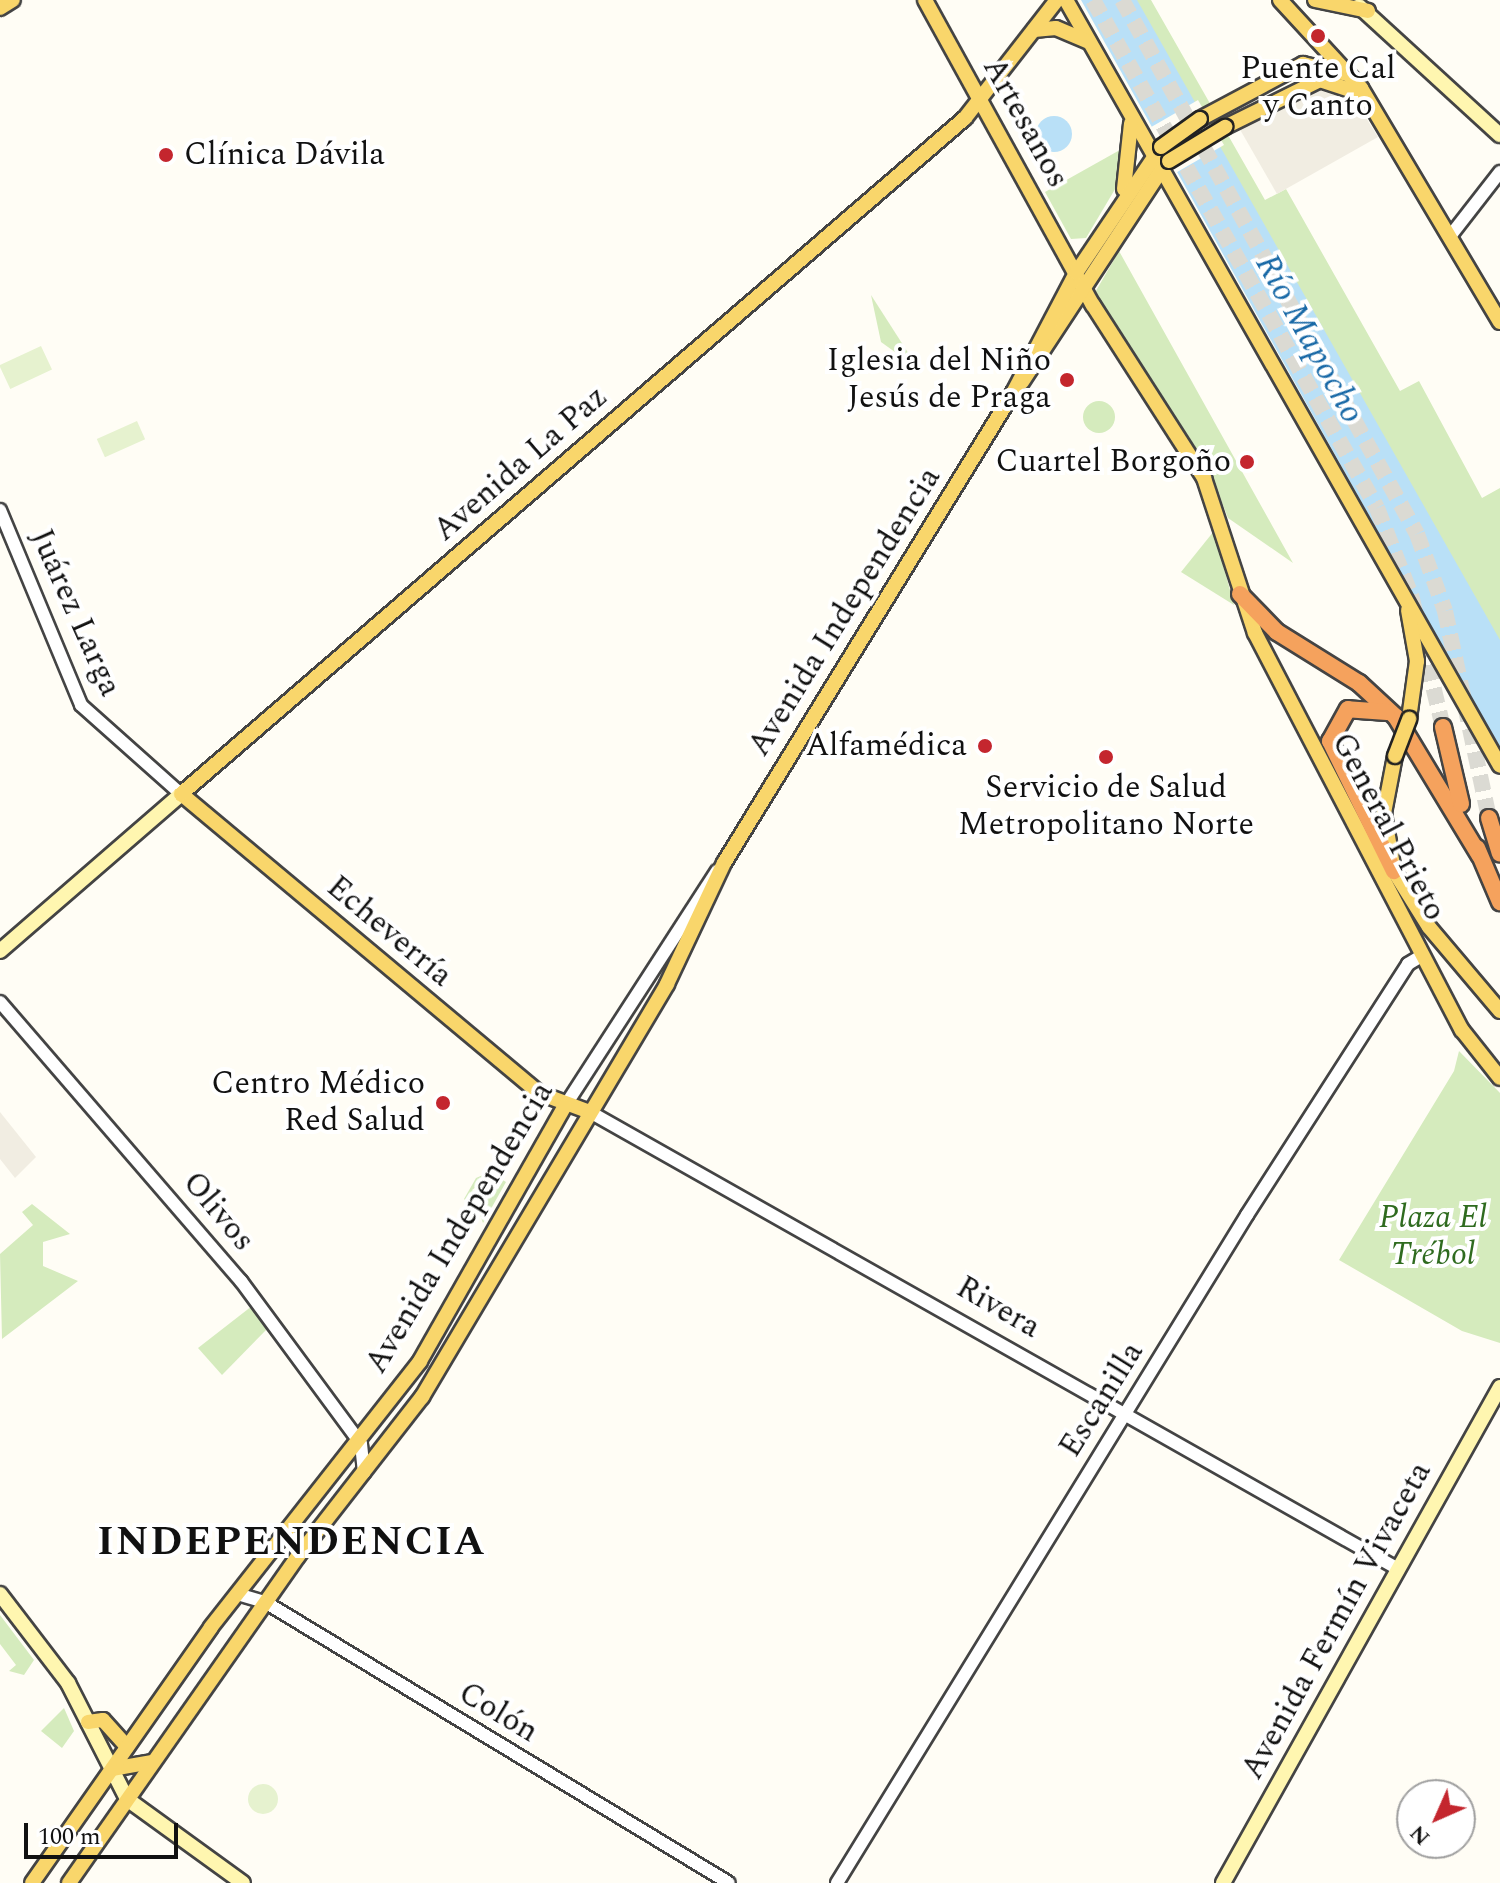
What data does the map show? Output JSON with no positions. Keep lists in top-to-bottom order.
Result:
{
  "streets": {
    "main road": [
      "Artesanos",
      "Avenida La Paz",
      "Avenida Independencia",
      "General Prieto",
      "Echeverría",
      "Rivera",
      "Avenida Fermín Vivaceta"
    ],
    "street": [
      "Juárez Larga",
      "Olivos",
      "Escanilla",
      "Colón"
    ]
  },
  "crossings": [
    ["Artesanos", "Avenida La Paz"],
    ["Artesanos", "Avenida Independencia"],
    ["Artesanos", "General Prieto"],
    ["Avenida La Paz", "Juárez Larga"],
    ["Avenida La Paz", "Echeverría"],
    ["Avenida Independencia", "General Prieto"],
    ["Avenida Independencia", "Echeverría"],
    ["Avenida Independencia", "Olivos"],
    ["Avenida Independencia", "Rivera"],
    ["Avenida Independencia", "Colón"],
    ["Juárez Larga", "Echeverría"],
    ["General Prieto", "Escanilla"],
    ["Echeverría", "Rivera"],
    ["Rivera", "Escanilla"],
    ["Rivera", "Avenida Fermín Vivaceta"]
  ],
  "districts": ["INDEPENDENCIA"],
  "water": ["Río Mapocho"],
  "parks": ["Plaza El Trébol"],
  "places": [
    "Puente Cal y Canto",
    "Clínica Dávila",
    "Iglesia del Niño Jesús de Praga",
    "Cuartel Borgoño",
    "Alfamédica",
    "Servicio de Salud Metropolitano Norte",
    "Centro Médico Red Salud"
  ],
  "scale_bar": "100 m",
  "north": "bottom left"
}
